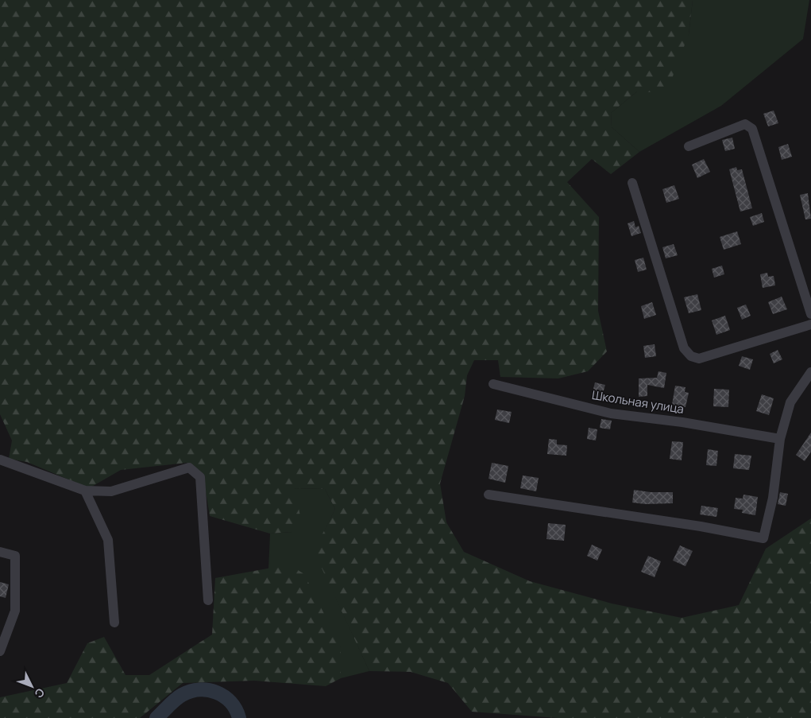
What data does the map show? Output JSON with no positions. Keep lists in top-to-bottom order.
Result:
{
  "streets": {
    "street": ["Школьная улица"]
  },
  "north": "bottom right"
}
